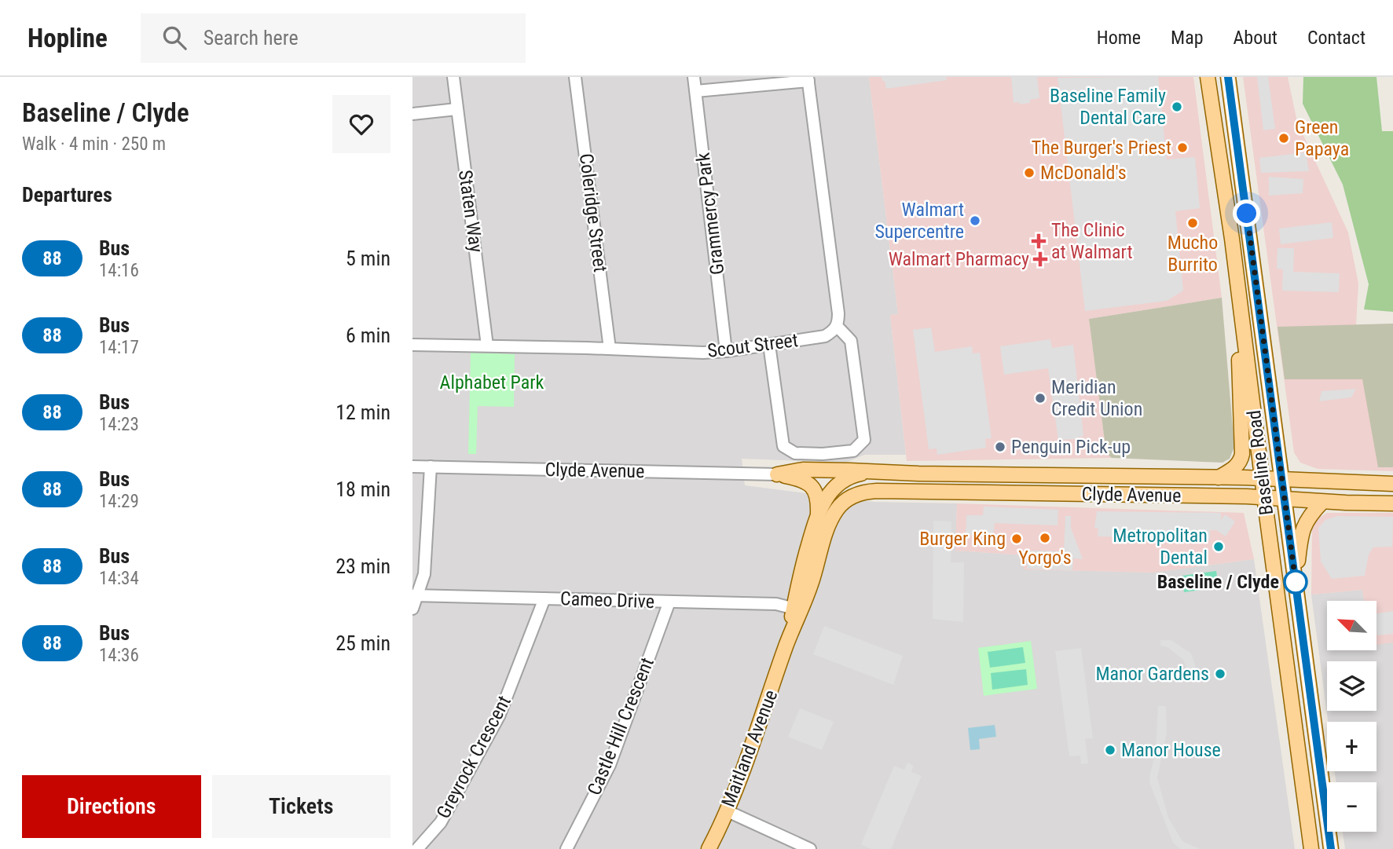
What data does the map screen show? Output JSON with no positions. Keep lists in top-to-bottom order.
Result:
{
  "streets": {
    "main road": ["Baseline Road", "Clyde Avenue", "Maitland Avenue"],
    "street": [
      "Staten Way",
      "Coleridge Street",
      "Grammercy Park",
      "Scout Street",
      "Cameo Drive",
      "Castle Hill Crescent",
      "Greyrock Crescent"
    ]
  },
  "crossings": [
    ["Staten Way", "Scout Street"],
    ["Coleridge Street", "Scout Street"],
    ["Grammercy Park", "Scout Street"],
    ["Baseline Road", "Clyde Avenue"],
    ["Clyde Avenue", "Maitland Avenue"],
    ["Cameo Drive", "Castle Hill Crescent"],
    ["Cameo Drive", "Maitland Avenue"],
    ["Cameo Drive", "Greyrock Crescent"]
  ],
  "parks": ["Alphabet Park"],
  "places": {
    "other": [
      "Baseline Family Dental Care",
      "Green Papaya",
      "The Burger's Priest",
      "McDonald's",
      "Walmart Supercentre",
      "Mucho Burrito",
      "Meridian Credit Union",
      "Penguin Pick-up",
      "Yorgo's",
      "Burger King",
      "Metropolitan Dental",
      "Baseline / Clyde",
      "Manor Gardens",
      "Manor House"
    ],
    "health": ["The Clinic at Walmart", "Walmart Pharmacy"]
  },
  "lines": ["bus line 88"],
  "north": "top left",
  "page": {
    "header": "Hopline",
    "search": "Search here",
    "nav": [
      "Home",
      "Map",
      "About",
      "Contact"
    ],
    "heading": [
      ["Baseline / Clyde", "Walk · 4 min · 250 m"],
      "Departures"
    ],
    "list": [
      {
        "mark": "88",
        "name": "Bus",
        "note": "14:16",
        "value": "5 min"
      },
      {
        "mark": "88",
        "name": "Bus",
        "note": "14:17",
        "value": "6 min"
      },
      {
        "mark": "88",
        "name": "Bus",
        "note": "14:23",
        "value": "12 min"
      },
      {
        "mark": "88",
        "name": "Bus",
        "note": "14:29",
        "value": "18 min"
      },
      {
        "mark": "88",
        "name": "Bus",
        "note": "14:34",
        "value": "23 min"
      },
      {
        "mark": "88",
        "name": "Bus",
        "note": "14:36",
        "value": "25 min"
      }
    ],
    "map_buttons": ["+", "−"],
    "buttons": ["Directions", "Tickets"]
  }
}
